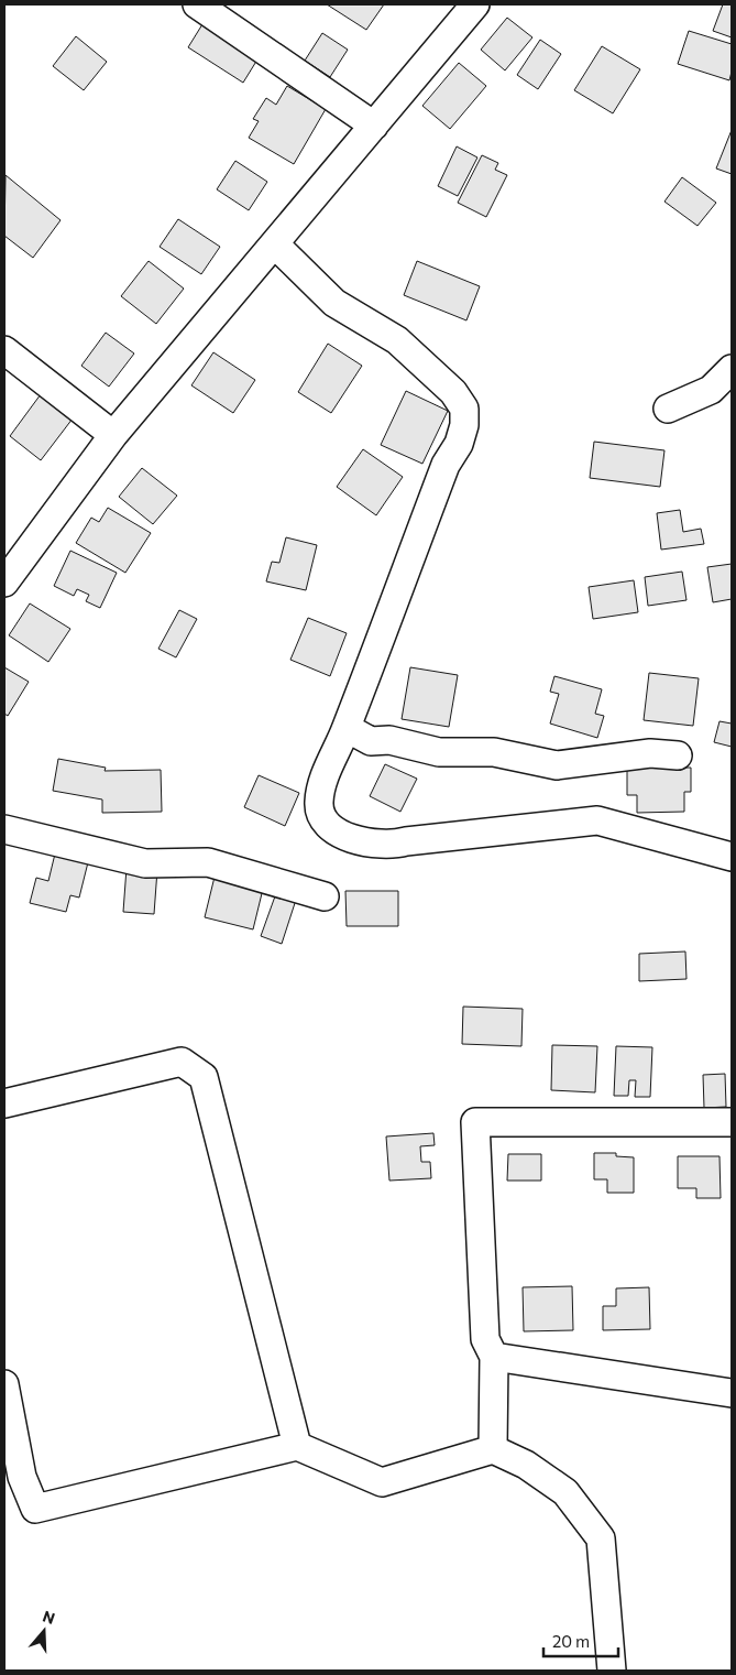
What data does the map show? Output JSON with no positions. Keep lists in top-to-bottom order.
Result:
{
  "scale_bar": "20 m",
  "north": "top"
}
